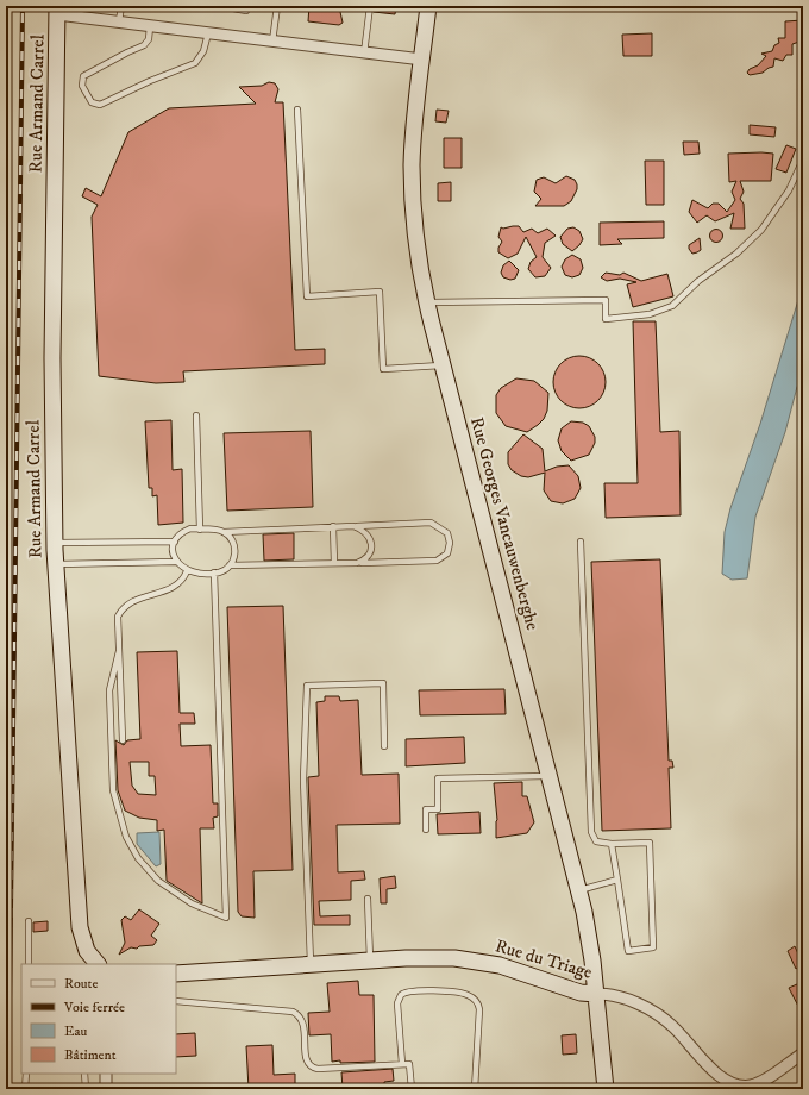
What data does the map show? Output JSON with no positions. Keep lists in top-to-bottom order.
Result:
{
  "streets": {
    "street": ["Rue Armand Carrel", "Rue Georges Vancauwenberghe", "Rue du Triage"]
  },
  "crossings": [
    ["Rue Georges Vancauwenberghe", "Rue du Triage"]
  ],
  "legend": [
    "Route",
    "Voie ferrée",
    "Eau",
    "Bâtiment"
  ]
}
